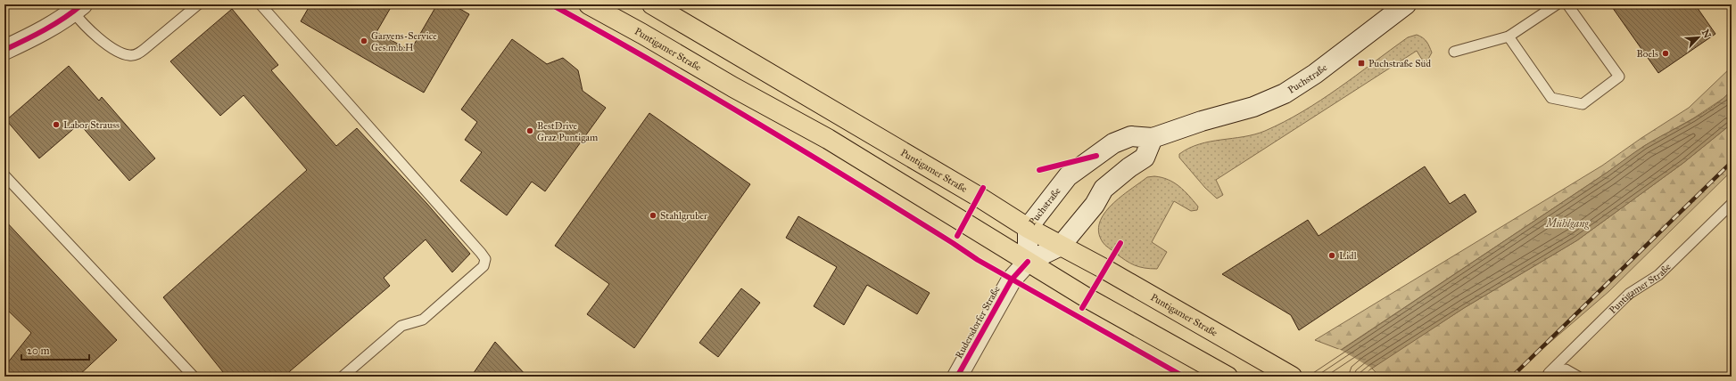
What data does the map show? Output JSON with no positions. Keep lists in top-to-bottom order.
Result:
{
  "streets": {
    "main road": ["Puntigamer Straße", "Puchstraße", "Rudersdorfer Straße"]
  },
  "crossings": [
    ["Puntigamer Straße", "Puchstraße"],
    ["Puntigamer Straße", "Rudersdorfer Straße"],
    ["Puchstraße", "Rudersdorfer Straße"]
  ],
  "water": ["Mühlgang"],
  "places": {
    "other": [
      "Garvens-Service Ges.m.b.H",
      "Boels",
      "Labor Strauss",
      "BestDrive Graz Puntigam",
      "Stahlgruber",
      "Lidl"
    ],
    "transit": ["Puchstraße Süd"]
  },
  "scale_bar": "20 m",
  "north": "top right"
}
